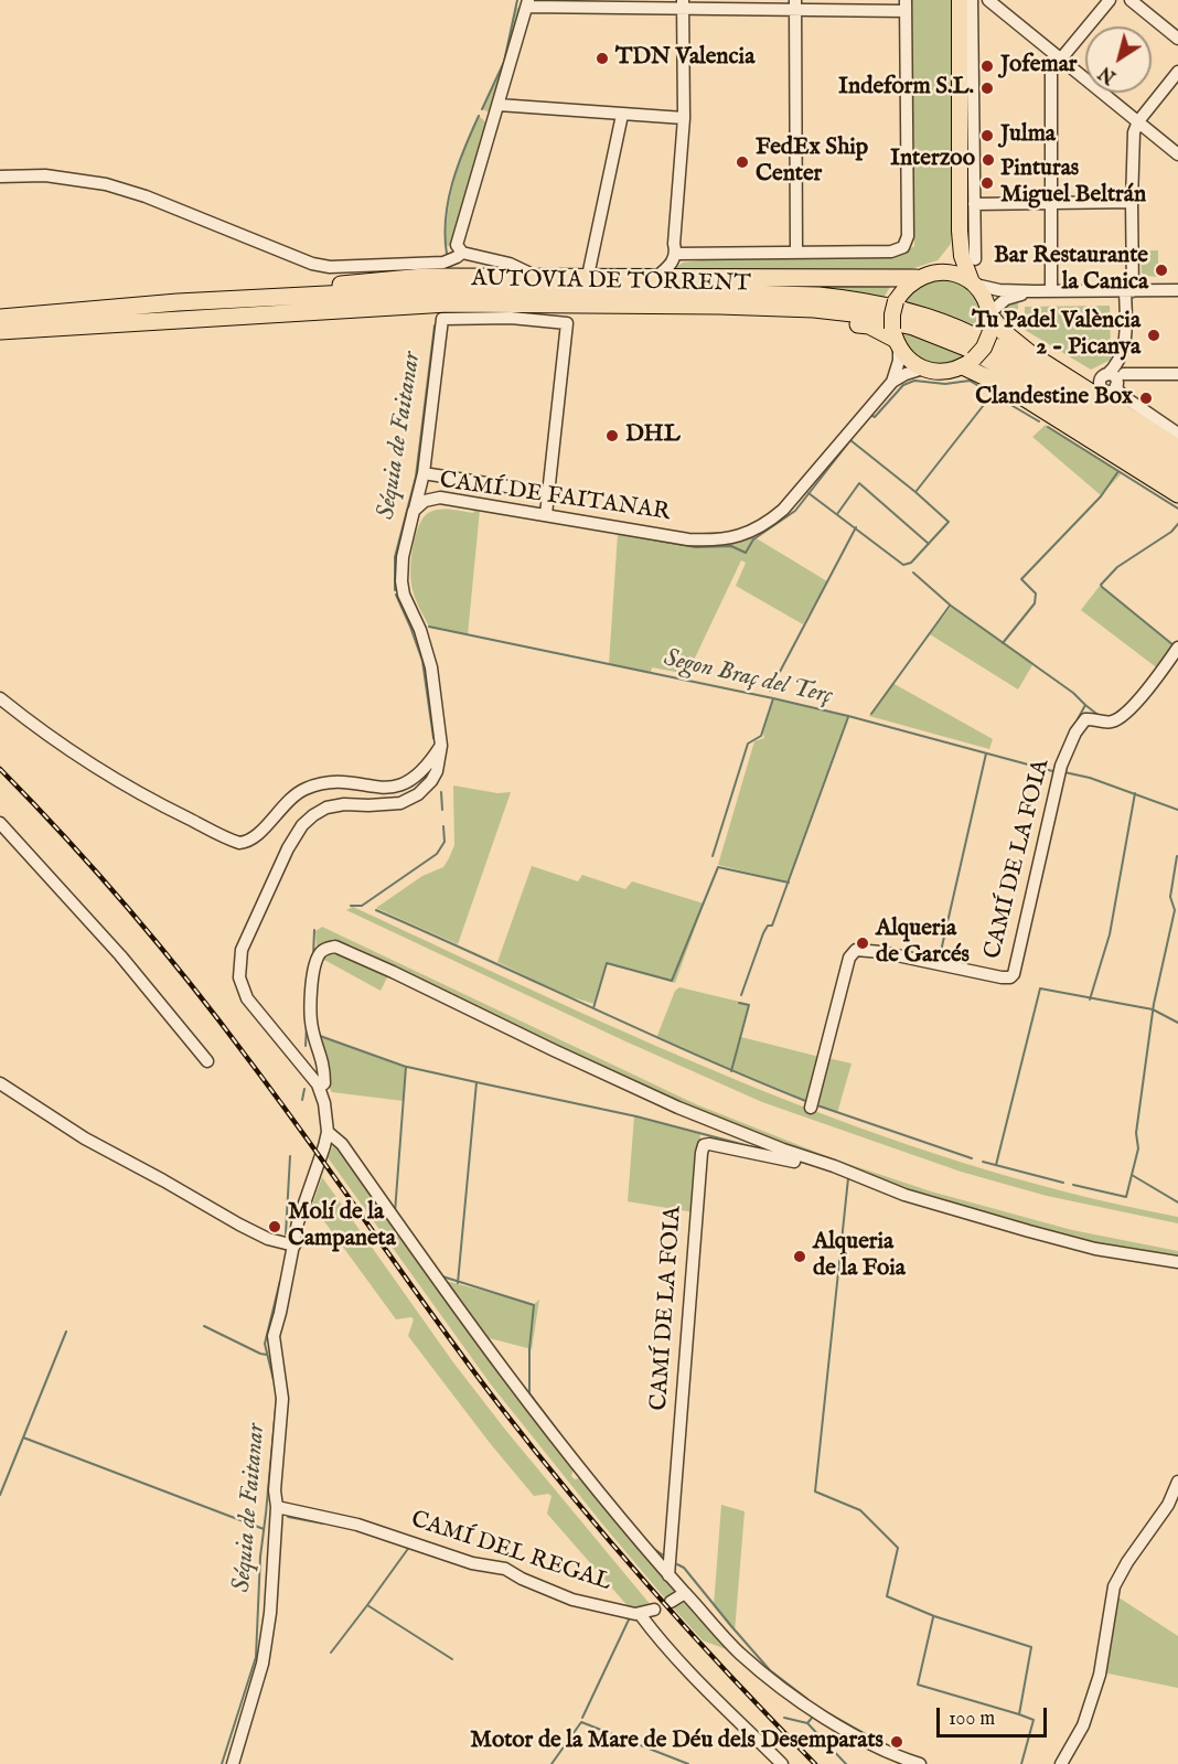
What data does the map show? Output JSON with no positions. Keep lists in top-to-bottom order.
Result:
{
  "streets": {
    "highway": ["AUTOVIA DE TORRENT"],
    "street": ["CAMÍ DE FAITANAR", "CAMÍ DE LA FOIA", "CAMÍ DEL REGAL"]
  },
  "crossings": [
    ["CAMÍ DE FAITANAR", "CAMÍ DEL REGAL"]
  ],
  "water": ["Séquia de Faitanar", "Segon Braç del Terç"],
  "places": [
    "TDN Valencia",
    "Jofemar",
    "Indeform S.L.",
    "Julma",
    "Interzoo",
    "FedEx Ship Center",
    "Pinturas Miguel Beltrán",
    "Bar Restaurante la Canica",
    "Tu Padel València 2 - Picanya",
    "Clandestine Box",
    "DHL",
    "Alqueria de Garcés",
    "Molí de la Campaneta",
    "Alqueria de la Foia",
    "Motor de la Mare de Déu dels Desemparats"
  ],
  "scale_bar": "100 m",
  "north": "bottom left"
}
